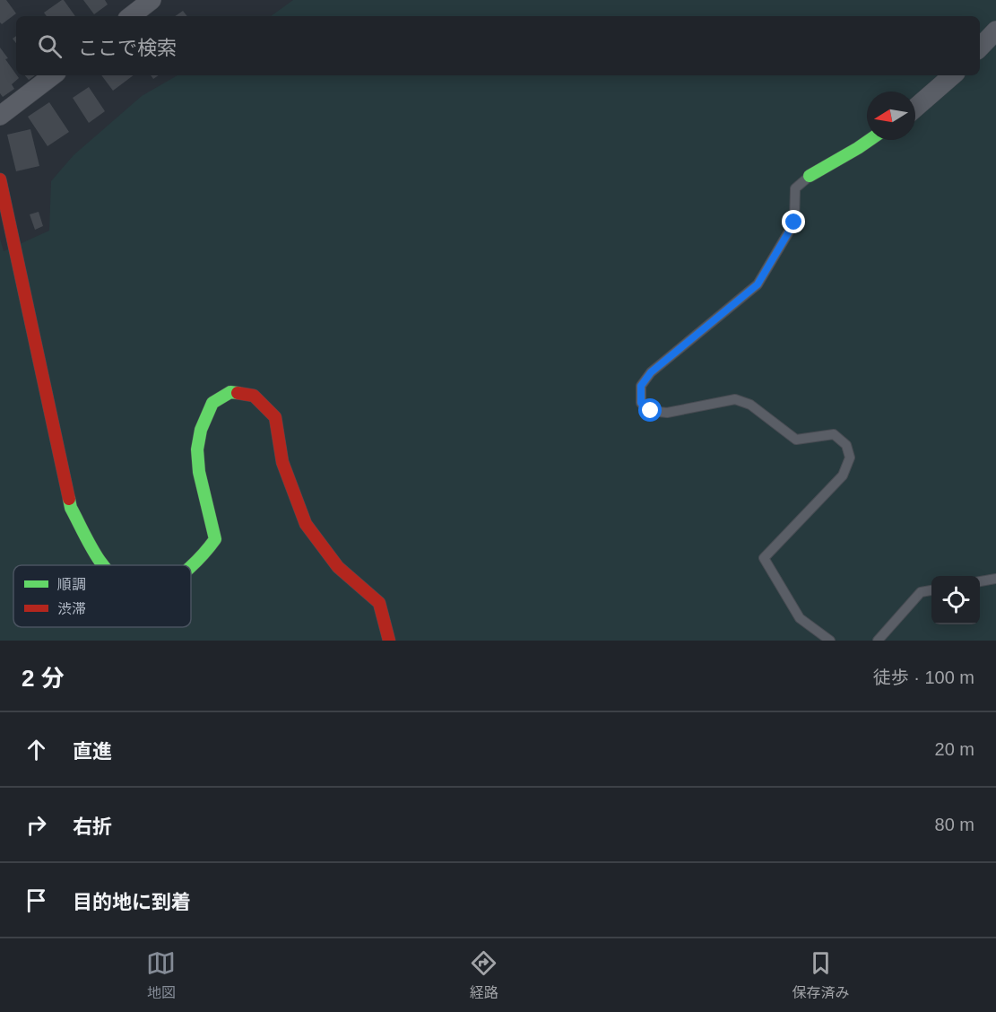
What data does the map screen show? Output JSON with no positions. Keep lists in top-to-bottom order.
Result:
{
  "legend": ["順調", "渋滞"],
  "north": "left",
  "page": {
    "search": "ここで検索",
    "heading": ["2 分", "徒歩 · 100 m"],
    "list": [
      ["直進", "20 m"],
      ["右折", "80 m"],
      "目的地に到着"
    ],
    "nav": ["地図", "経路", "保存済み"]
  }
}
